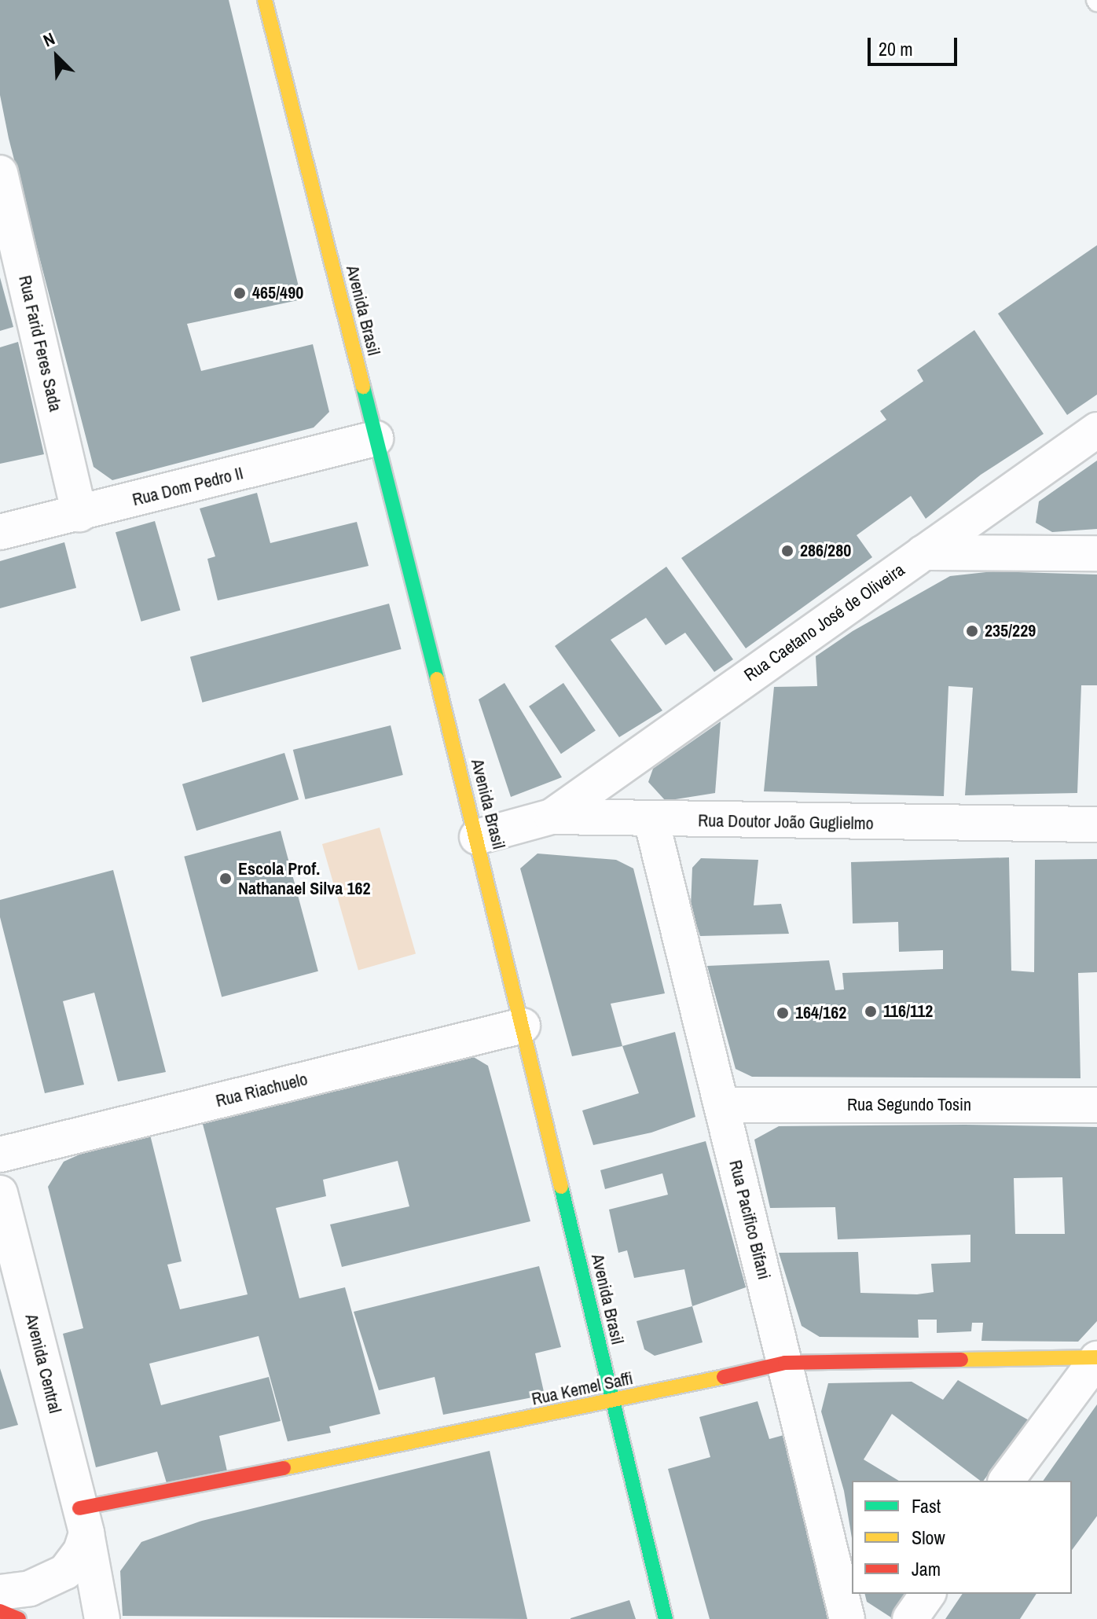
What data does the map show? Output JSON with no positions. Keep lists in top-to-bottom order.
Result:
{
  "streets": {
    "street": [
      "Avenida Brasil",
      "Rua Farid Feres Sada",
      "Rua Dom Pedro II",
      "Rua Caetano José de Oliveira",
      "Rua Doutor João Guglielmo",
      "Rua Riachuelo",
      "Rua Segundo Tosin",
      "Rua Pacifico Bifani",
      "Avenida Central",
      "Rua Kemel Saffi"
    ]
  },
  "crossings": [
    ["Avenida Brasil", "Rua Dom Pedro II"],
    ["Avenida Brasil", "Rua Doutor João Guglielmo"],
    ["Avenida Brasil", "Rua Riachuelo"],
    ["Avenida Brasil", "Rua Kemel Saffi"],
    ["Rua Farid Feres Sada", "Rua Dom Pedro II"],
    ["Rua Caetano José de Oliveira", "Rua Doutor João Guglielmo"],
    ["Rua Doutor João Guglielmo", "Rua Pacifico Bifani"],
    ["Rua Segundo Tosin", "Rua Pacifico Bifani"],
    ["Rua Pacifico Bifani", "Rua Kemel Saffi"],
    ["Avenida Central", "Rua Kemel Saffi"]
  ],
  "places": [
    "465/490",
    "286/280",
    "235/229",
    "Escola Prof. Nathanael Silva 162",
    "116/112",
    "164/162"
  ],
  "legend": ["Fast", "Slow", "Jam"],
  "scale_bar": "20 m",
  "north": "top left"
}
